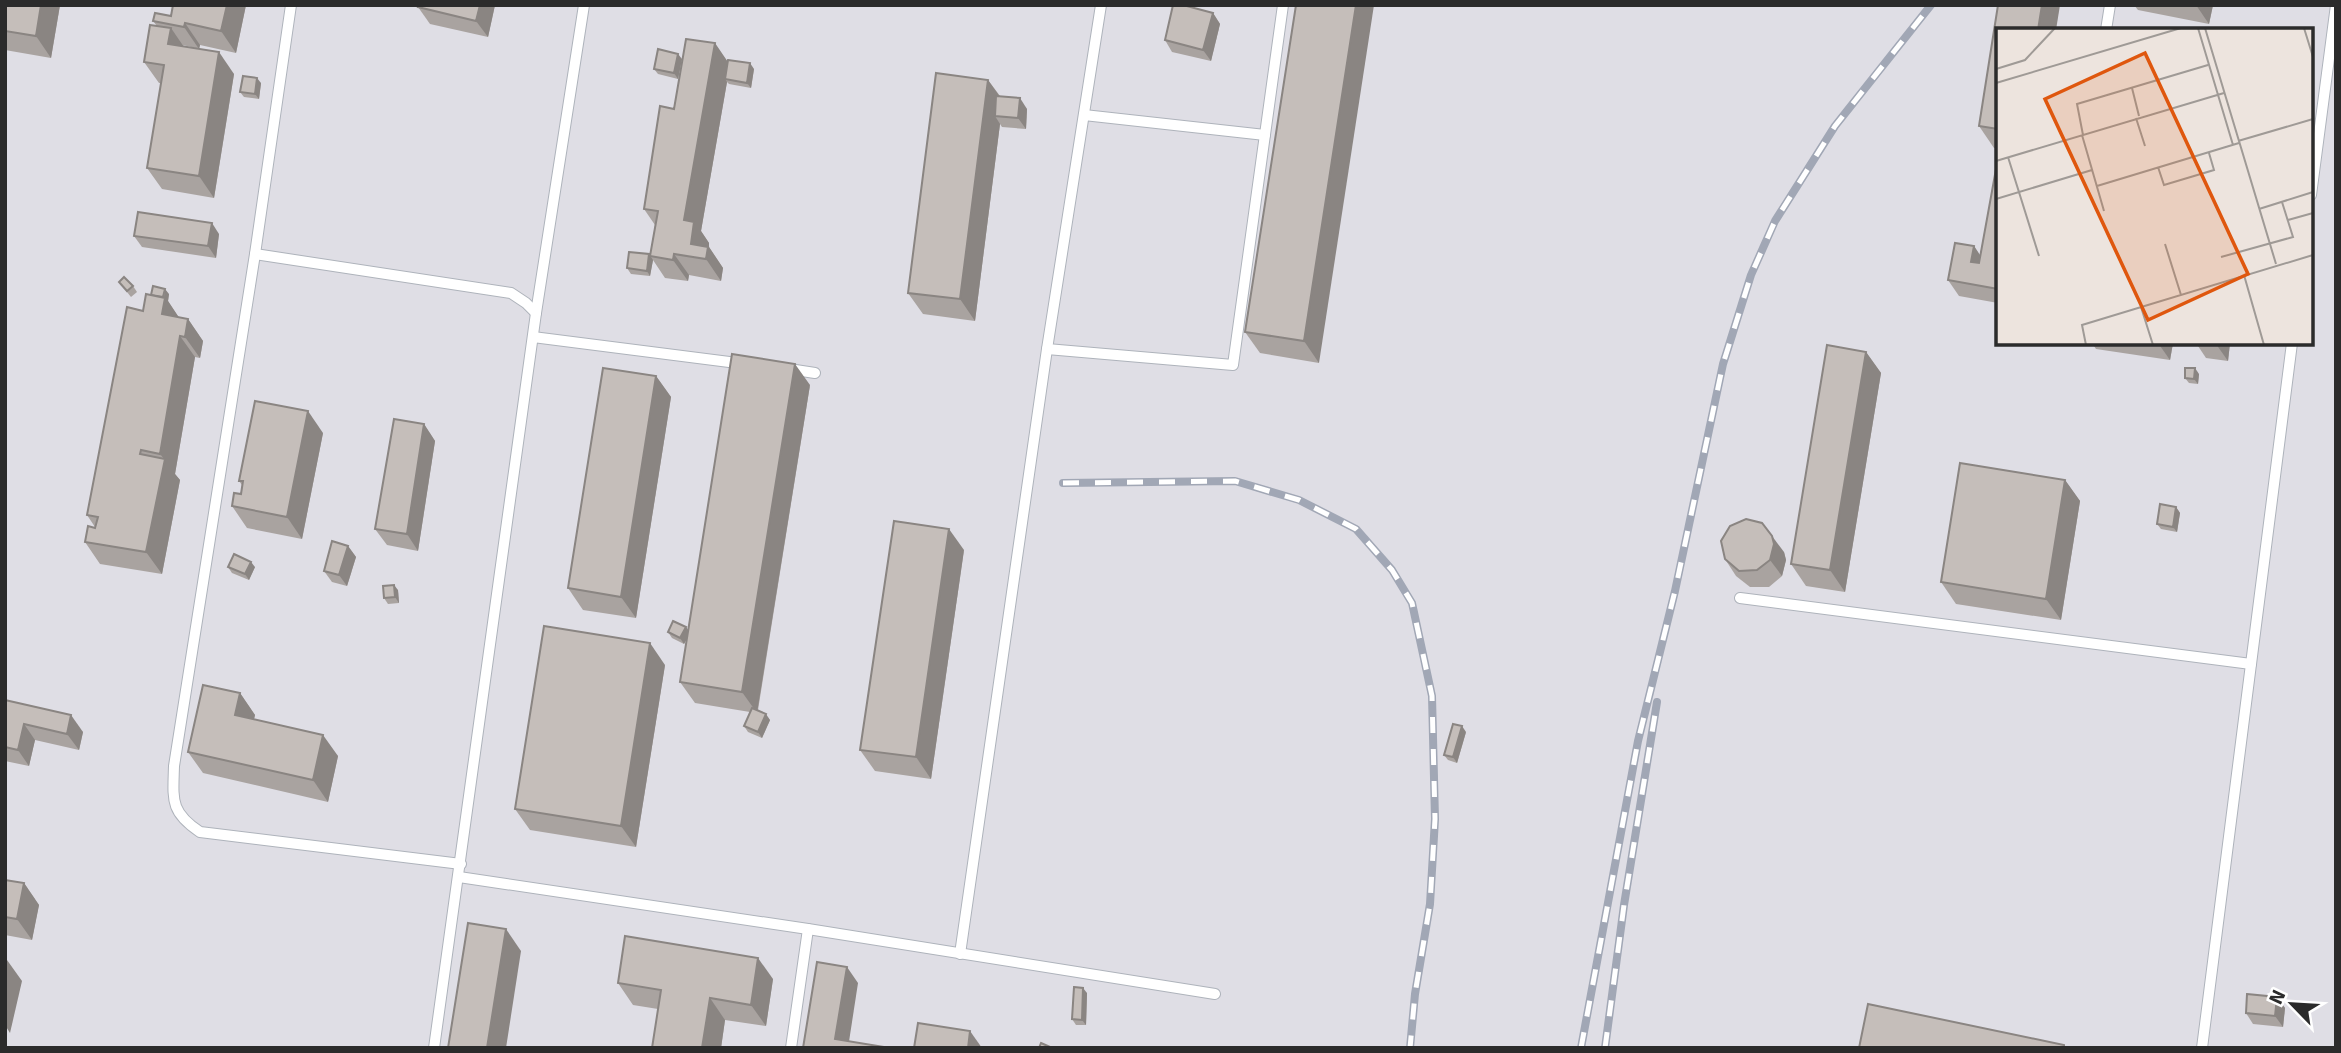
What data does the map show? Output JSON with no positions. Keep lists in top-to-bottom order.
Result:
{
  "north": "top left"
}
